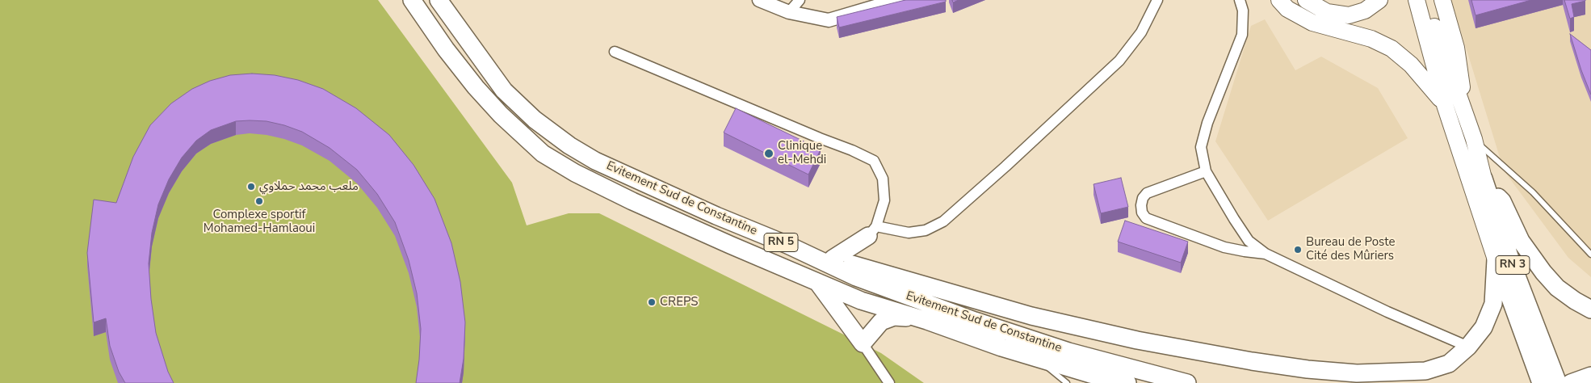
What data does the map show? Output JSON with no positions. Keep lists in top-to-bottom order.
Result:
{
  "streets": {
    "highway": ["Evitement Sud de Constantine", "RN 5", "RN 3"]
  },
  "places": [
    "Clinique el-Mehdi",
    "ملعب محمد حملاوي",
    "Complexe sportif Mohamed-Hamlaoui",
    "Bureau de Poste Cité des Mûriers",
    "CREPS"
  ]
}
